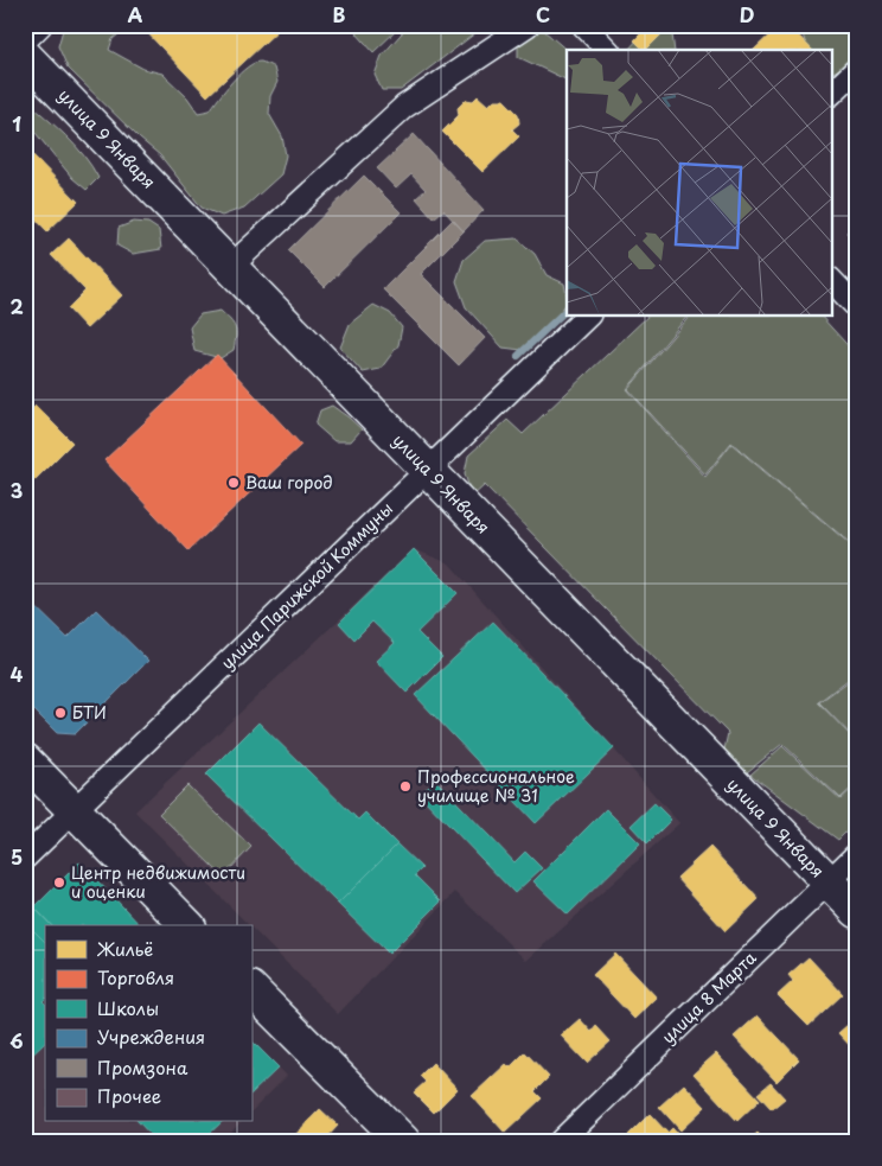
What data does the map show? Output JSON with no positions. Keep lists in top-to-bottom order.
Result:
{
  "streets": {
    "street": ["улица 9 Января", "улица Парижской Коммуны", "улица 8 Марта"]
  },
  "crossings": [
    ["улица 9 Января", "улица Парижской Коммуны"],
    ["улица 9 Января", "улица 8 Марта"]
  ],
  "places": [
    "Ваш город",
    "БТИ",
    "Профессиональное училище № 31",
    "Центр недвижимости и оценки"
  ],
  "legend": [
    "Жильё",
    "Торговля",
    "Школы",
    "Учреждения",
    "Промзона",
    "Прочее"
  ],
  "grid": {
    "columns": [
      "A",
      "B",
      "C",
      "D"
    ],
    "rows": [
      "1",
      "2",
      "3",
      "4",
      "5",
      "6"
    ]
  }
}
